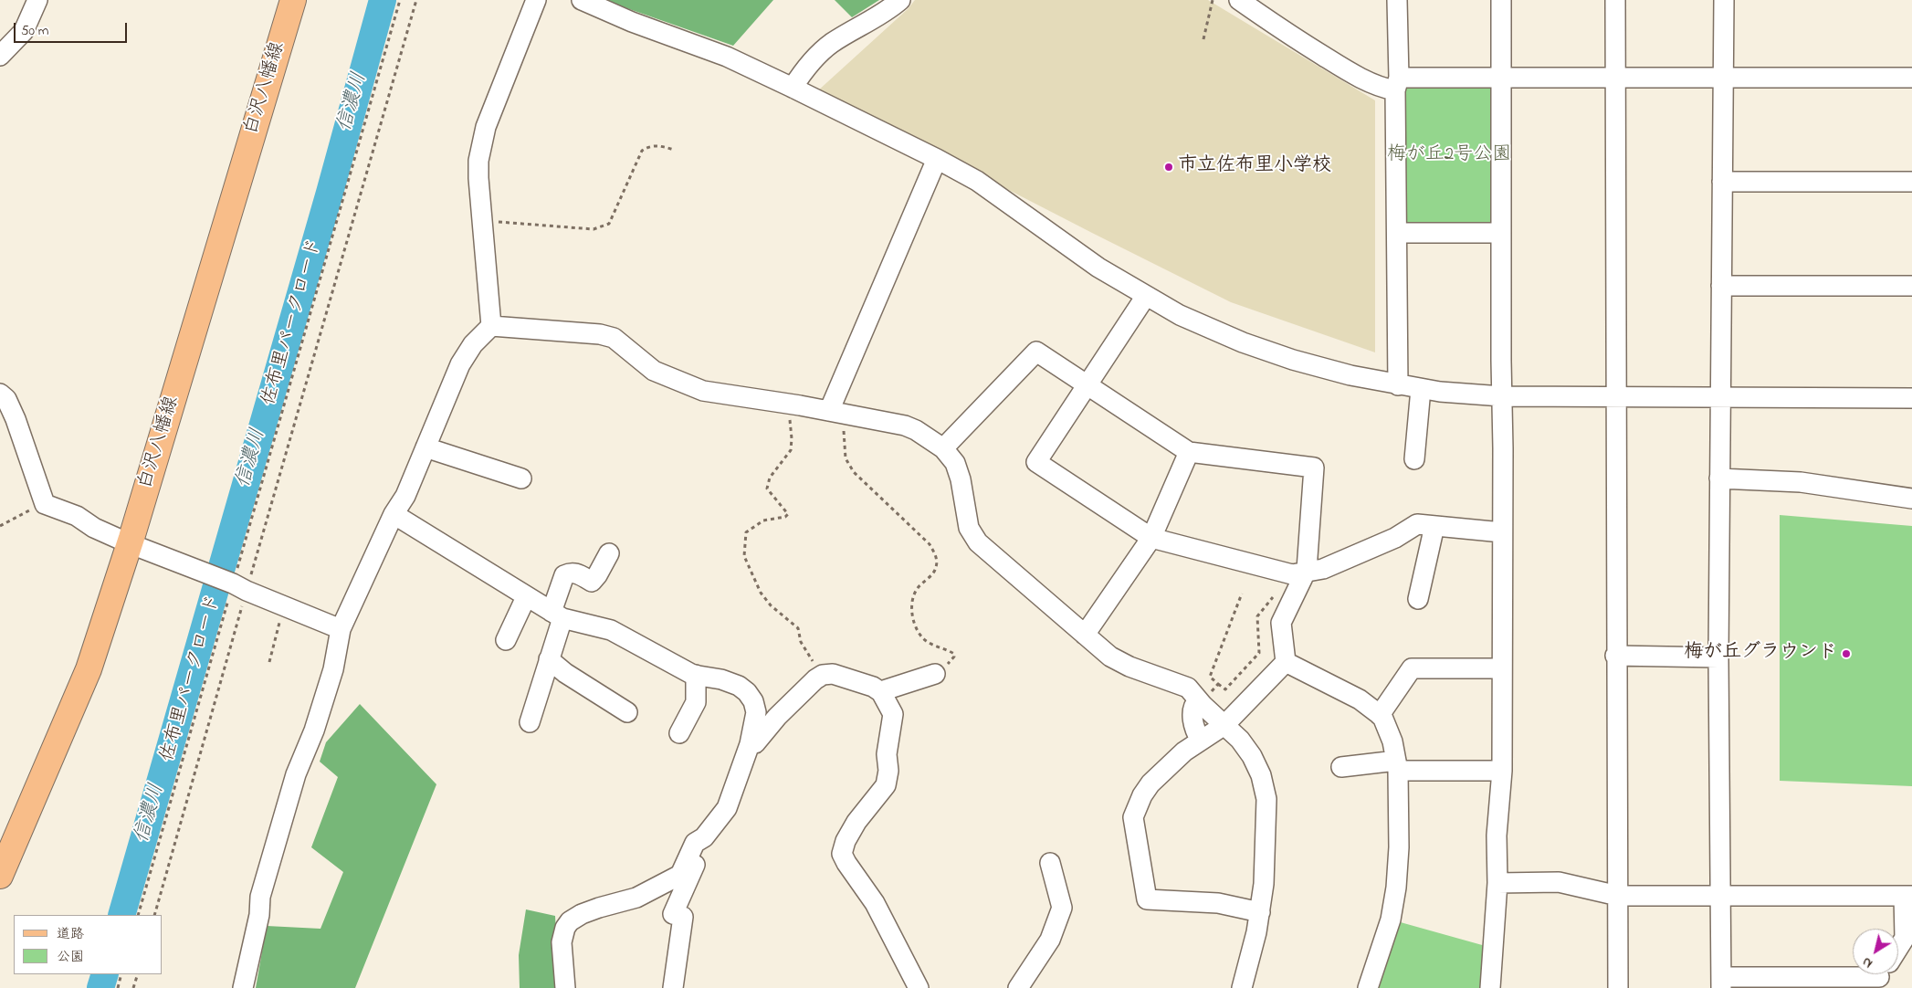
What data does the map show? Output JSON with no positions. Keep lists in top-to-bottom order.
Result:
{
  "streets": {
    "main road": ["白沢八幡線"],
    "path": ["佐布里パークロード"]
  },
  "water": ["信濃川"],
  "parks": ["梅が丘2号公園"],
  "places": ["市立佐布里小学校", "梅が丘グラウンド"],
  "legend": ["道路", "公園"],
  "scale_bar": "50 m",
  "north": "bottom left"
}
